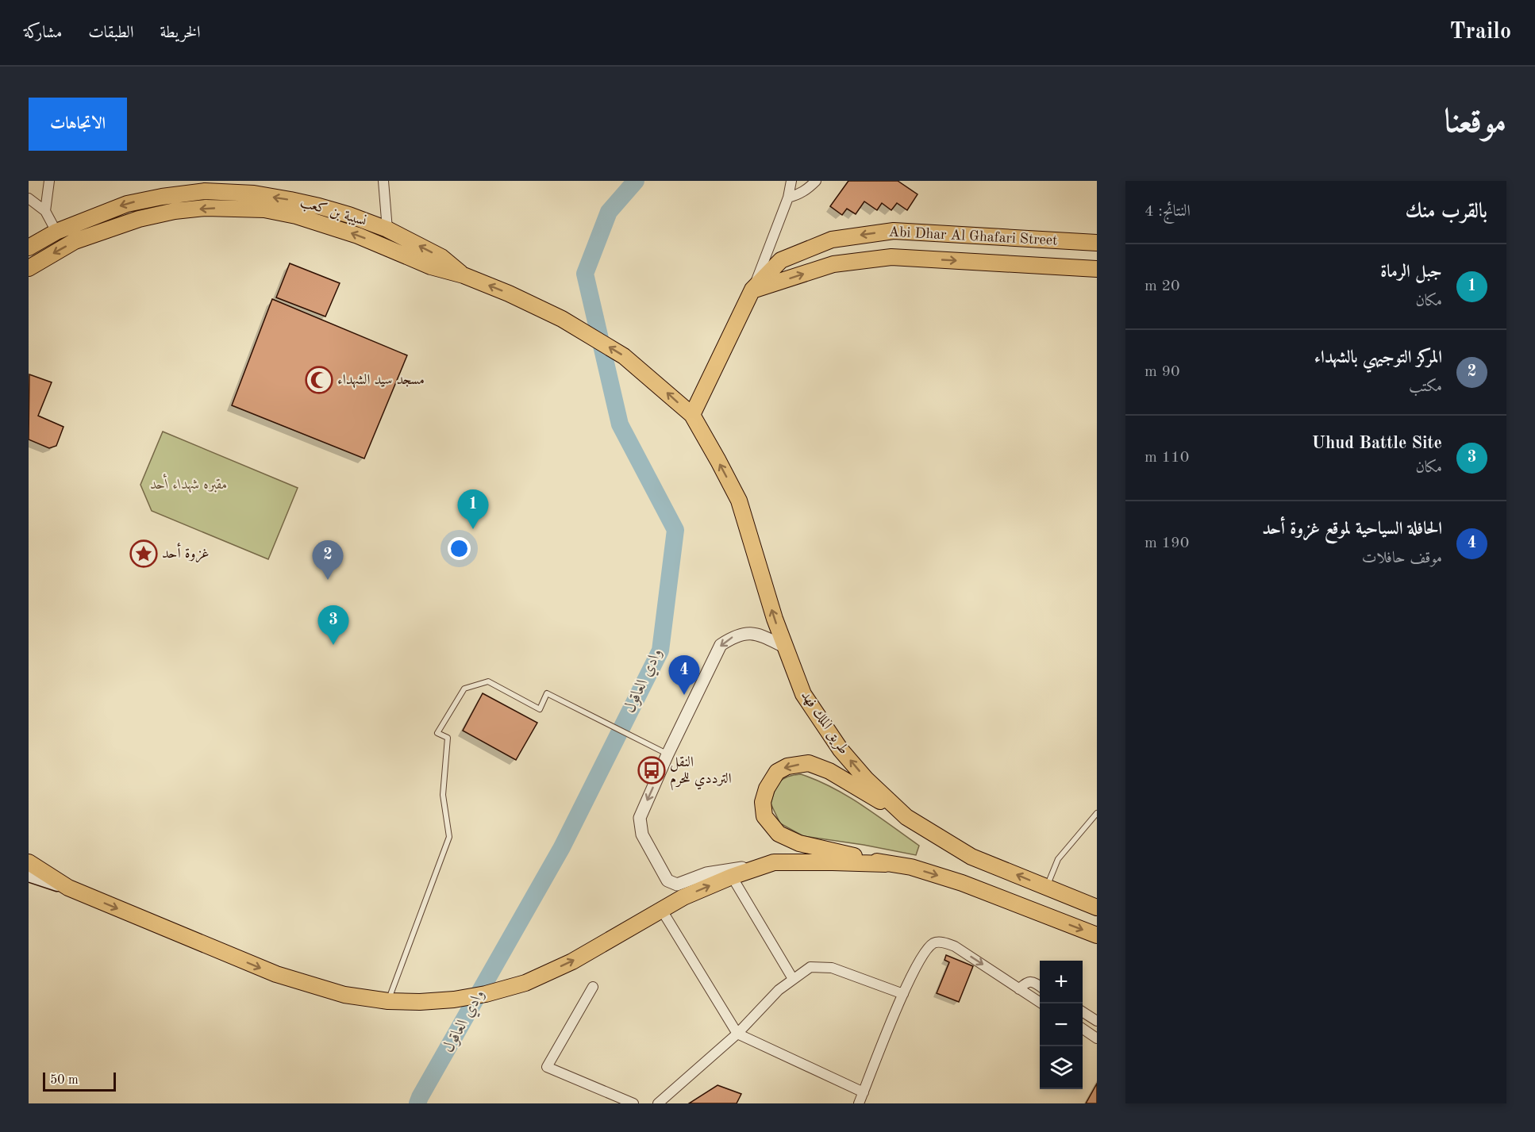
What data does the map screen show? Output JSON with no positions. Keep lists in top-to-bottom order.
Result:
{
  "streets": {
    "main road": ["نسيبة بن كعب", "Abi Dhar Al Ghafari Street", "طريق الملك فهد"]
  },
  "crossings": [
    ["نسيبة بن كعب", "طريق الملك فهد"],
    ["Abi Dhar Al Ghafari Street", "طريق الملك فهد"]
  ],
  "one_way": ["طريق الملك فهد"],
  "water": ["وادي العاقول"],
  "parks": ["مقبره شهداء أحد"],
  "places": {
    "mosque": ["مسجد سيد الشهداء"],
    "place": ["غزوة أحد"],
    "bus stop": ["النقل الترددي للحرم"]
  },
  "scale_bar": "50 m",
  "page": {
    "header": "Trailo",
    "nav": ["الخريطة", "الطبقات", "مشاركة"],
    "title": "موقعنا",
    "buttons": "الاتجاهات",
    "heading": ["بالقرب منك", "النتائج: 4"],
    "list": [
      {
        "mark": "1",
        "name": "جبل الرماة",
        "note": "مكان",
        "value": "20 m"
      },
      {
        "mark": "2",
        "name": "المركز التوجيهي بالشهداء",
        "note": "مكتب",
        "value": "90 m"
      },
      {
        "mark": "3",
        "name": "Uhud Battle Site",
        "note": "مكان",
        "value": "110 m"
      },
      {
        "mark": "4",
        "name": "الحافلة السياحية لموقع غزوة أحد",
        "note": "موقف حافلات",
        "value": "190 m"
      }
    ],
    "pins": [
      "1",
      "2",
      "3",
      "4"
    ],
    "map_buttons": ["+", "−"],
    "scale": "50 m"
  }
}
